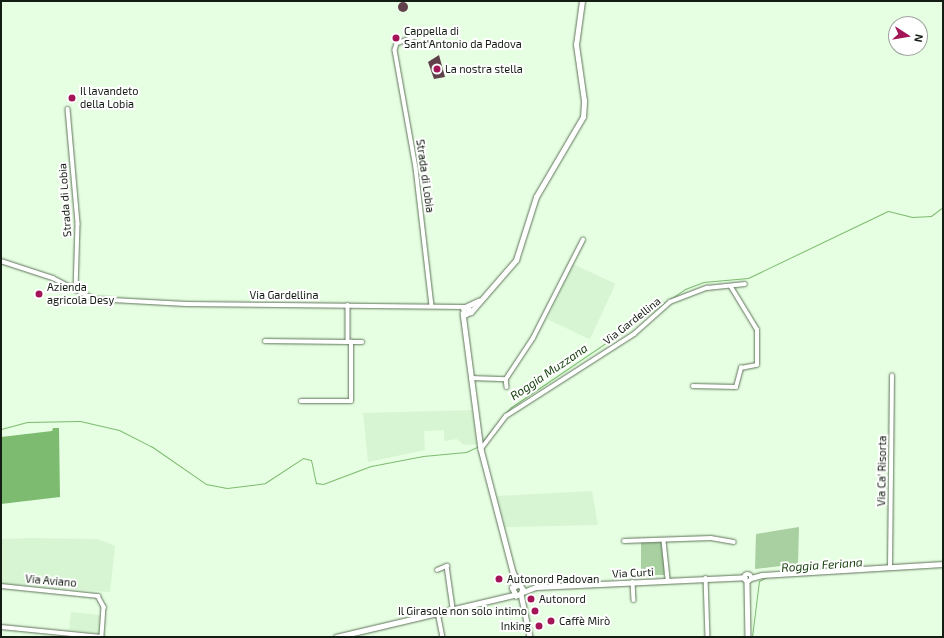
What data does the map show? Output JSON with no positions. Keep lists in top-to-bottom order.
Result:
{
  "streets": {
    "street": [
      "Strada di Lobia",
      "Via Gardellina",
      "Via Ca' Risorta",
      "Via Curti",
      "Via Aviano"
    ]
  },
  "crossings": [
    ["Strada di Lobia", "Via Gardellina"],
    ["Via Ca' Risorta", "Via Curti"]
  ],
  "water": ["Roggia Muzzana", "Roggia Feriana"],
  "places": [
    "Cappella di Sant'Antonio da Padova",
    "La nostra stella",
    "Il lavandeto della Lobia",
    "Azienda agricola Desy",
    "Autonord Padovan",
    "Autonord",
    "Il Girasole non solo intimo",
    "Caffè Mirò",
    "Inking"
  ],
  "north": "right"
}
